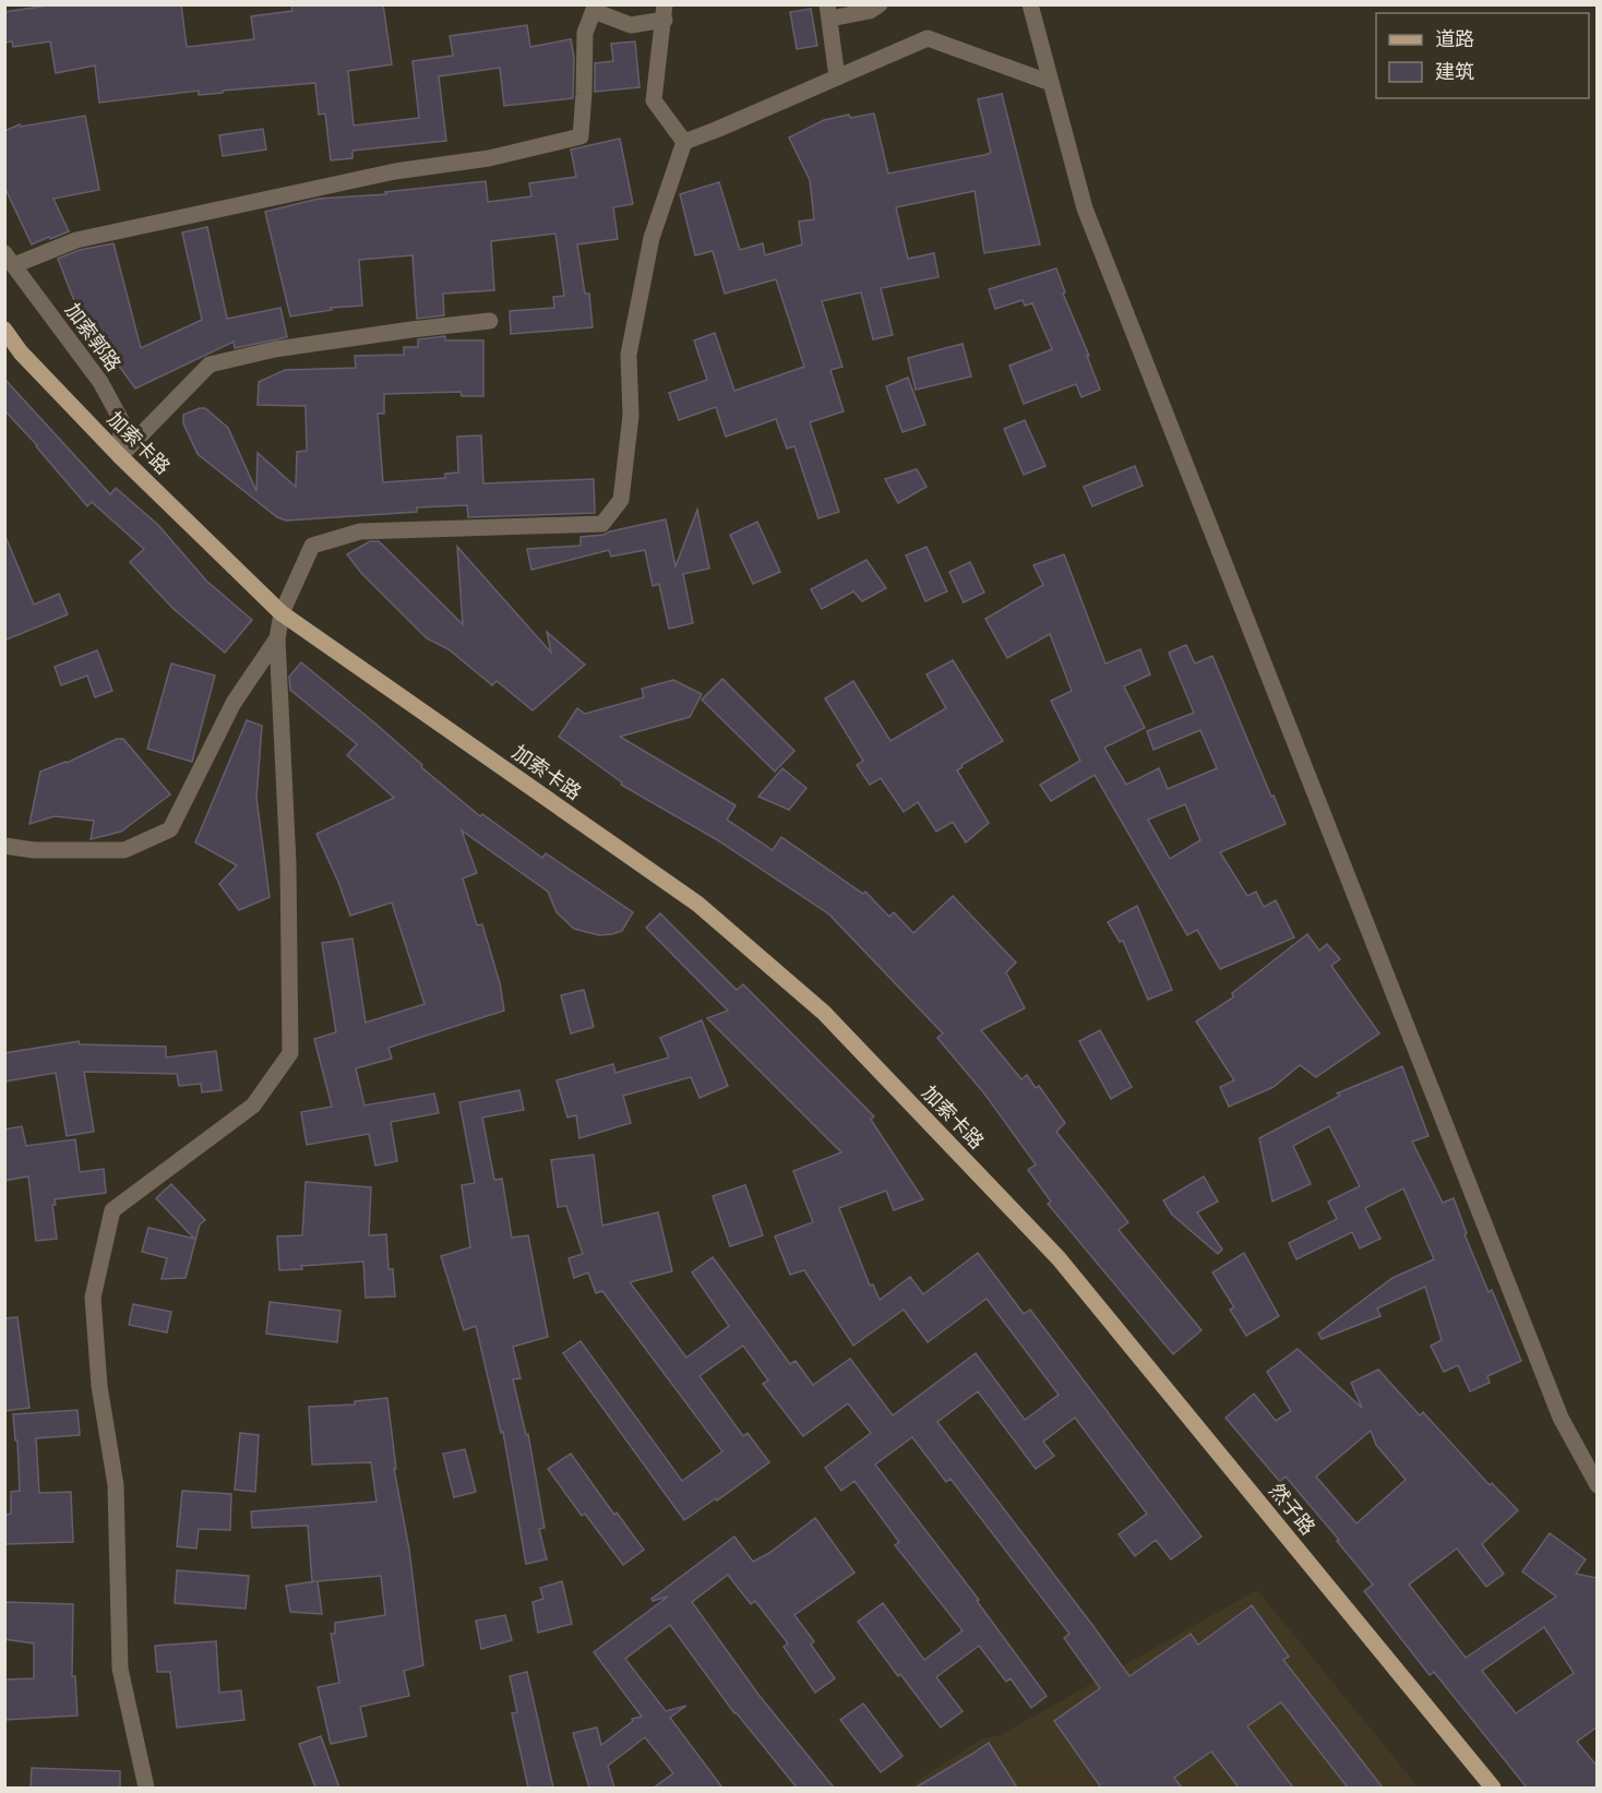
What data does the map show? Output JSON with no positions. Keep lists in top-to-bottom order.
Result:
{
  "streets": {
    "main road": ["加索卡路", "然子路"],
    "street": ["加索郭路"]
  },
  "crossings": [
    ["加索郭路", "加索卡路"],
    ["加索卡路", "然子路"]
  ],
  "legend": ["道路", "建筑"]
}
